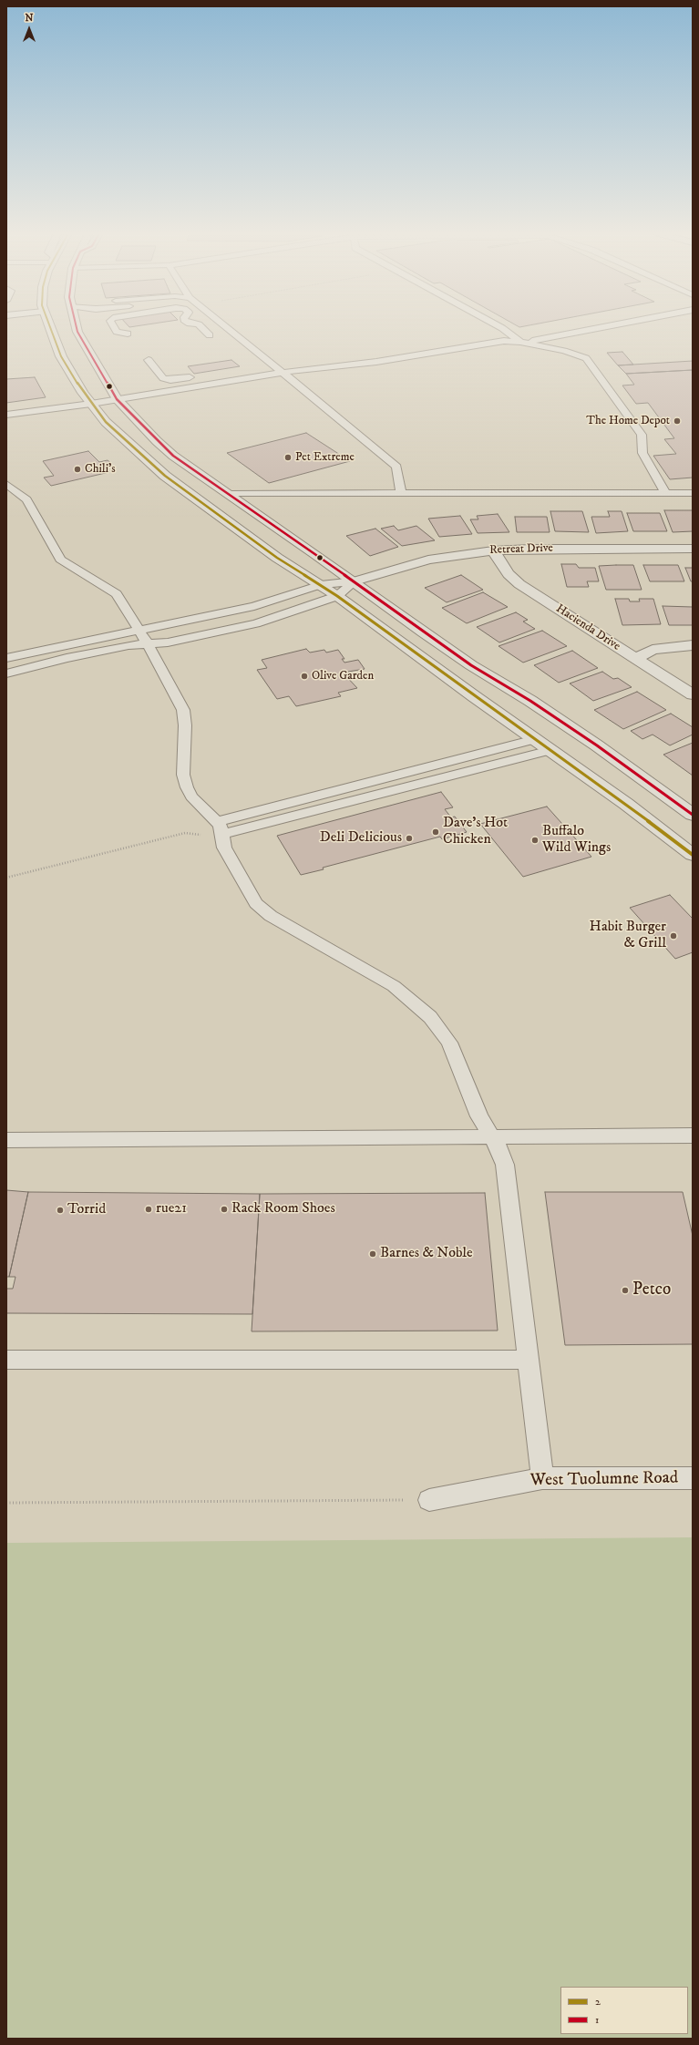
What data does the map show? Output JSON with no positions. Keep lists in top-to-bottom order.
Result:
{
  "streets": {
    "street": ["Retreat Drive", "Hacienda Drive"],
    "lane": ["West Tuolumne Road"]
  },
  "crossings": [
    ["Retreat Drive", "Hacienda Drive"]
  ],
  "places": [
    "The Home Depot",
    "Pet Extreme",
    "Chili's",
    "Olive Garden",
    "Dave's Hot Chicken",
    "Deli Delicious",
    "Buffalo Wild Wings",
    "Habit Burger & Grill",
    "rue21",
    "Rack Room Shoes",
    "Torrid",
    "Barnes & Noble",
    "Petco"
  ],
  "lines": ["transit line 2", "transit line 1"],
  "legend": ["2", "1"],
  "north": "top"
}
